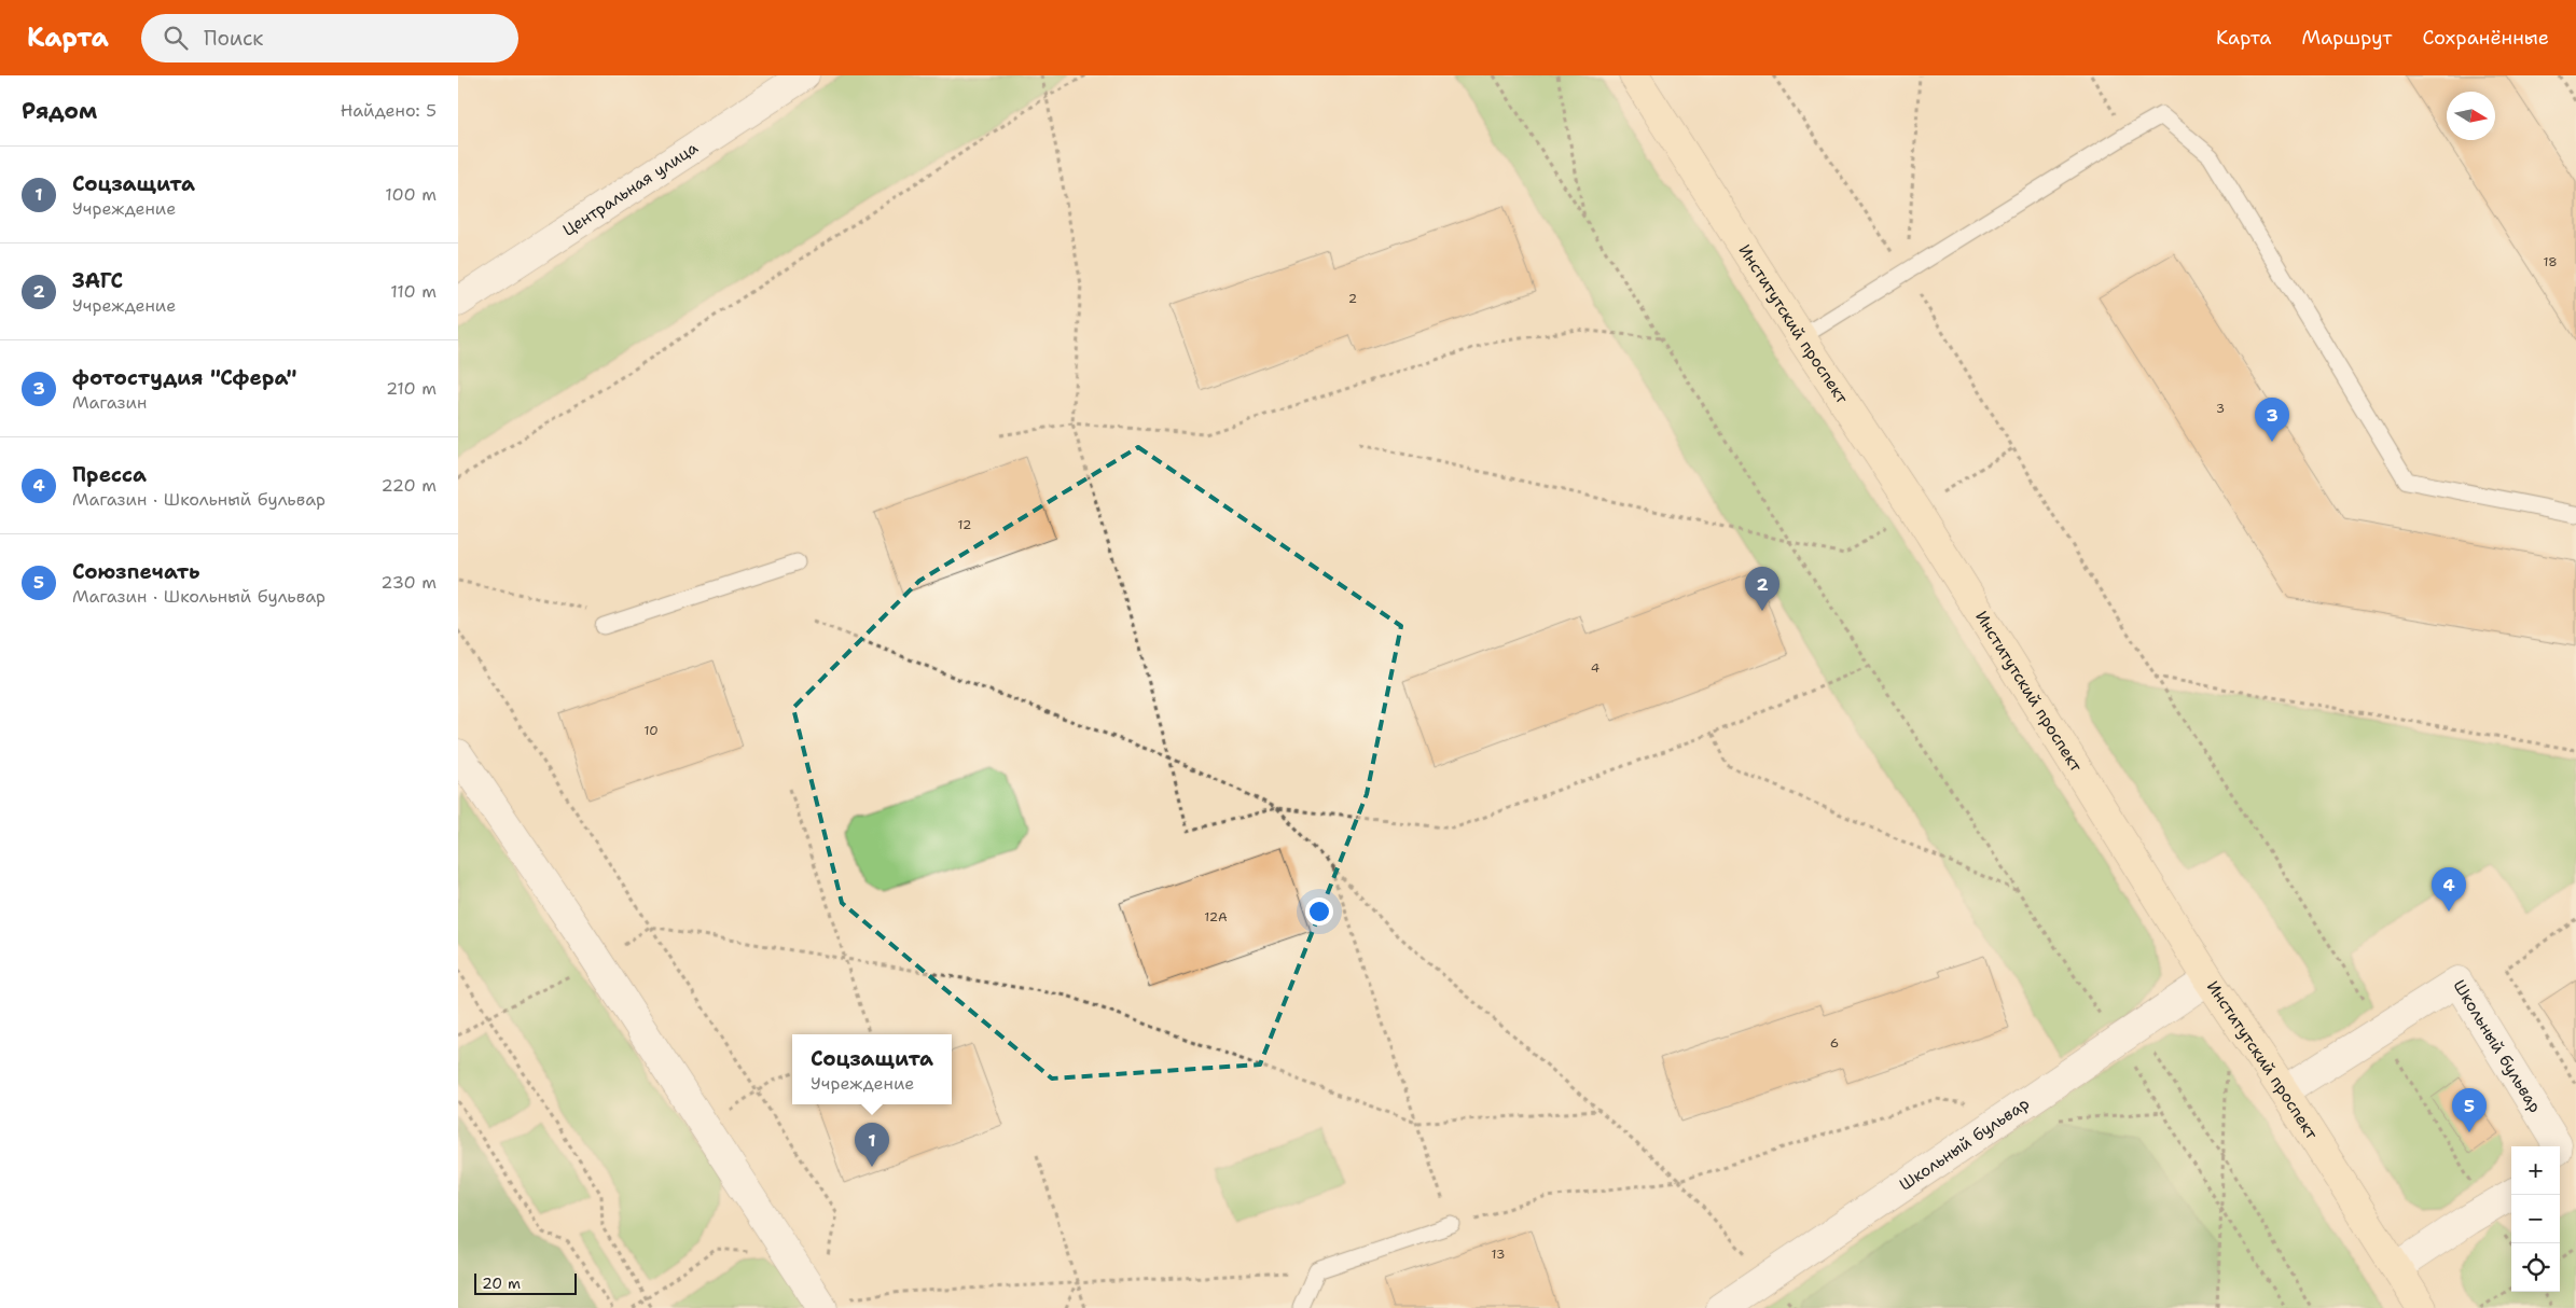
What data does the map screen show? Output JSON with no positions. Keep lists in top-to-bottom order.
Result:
{
  "streets": {
    "main road": ["Институтский проспект"],
    "street": ["Центральная улица", "Школьный бульвар"]
  },
  "crossings": [
    ["Институтский проспект", "Школьный бульвар"]
  ],
  "house_numbers": [
    "18",
    "2",
    "3",
    "12",
    "4",
    "10",
    "12А",
    "6",
    "13"
  ],
  "scale_bar": "20 m",
  "north": "right",
  "page": {
    "header": "Карта",
    "search": "Поиск",
    "nav": ["Карта", "Маршрут", "Сохранённые"],
    "heading": ["Рядом", "Найдено: 5"],
    "list": [
      {
        "mark": "1",
        "name": "Соцзащита",
        "note": "Учреждение",
        "value": "100 m"
      },
      {
        "mark": "2",
        "name": "ЗАГС",
        "note": "Учреждение",
        "value": "110 m"
      },
      {
        "mark": "3",
        "name": "фотостудия \"Сфера\"",
        "note": "Магазин",
        "value": "210 m"
      },
      {
        "mark": "4",
        "name": "Пресса",
        "note": "Магазин · Школьный бульвар",
        "value": "220 m"
      },
      {
        "mark": "5",
        "name": "Союзпечать",
        "note": "Магазин · Школьный бульвар",
        "value": "230 m"
      }
    ],
    "pins": [
      "3",
      "2",
      "4",
      "5",
      "1"
    ],
    "popup": ["Соцзащита", "Учреждение"],
    "map_buttons": ["+", "−"],
    "scale": "20 m"
  }
}
